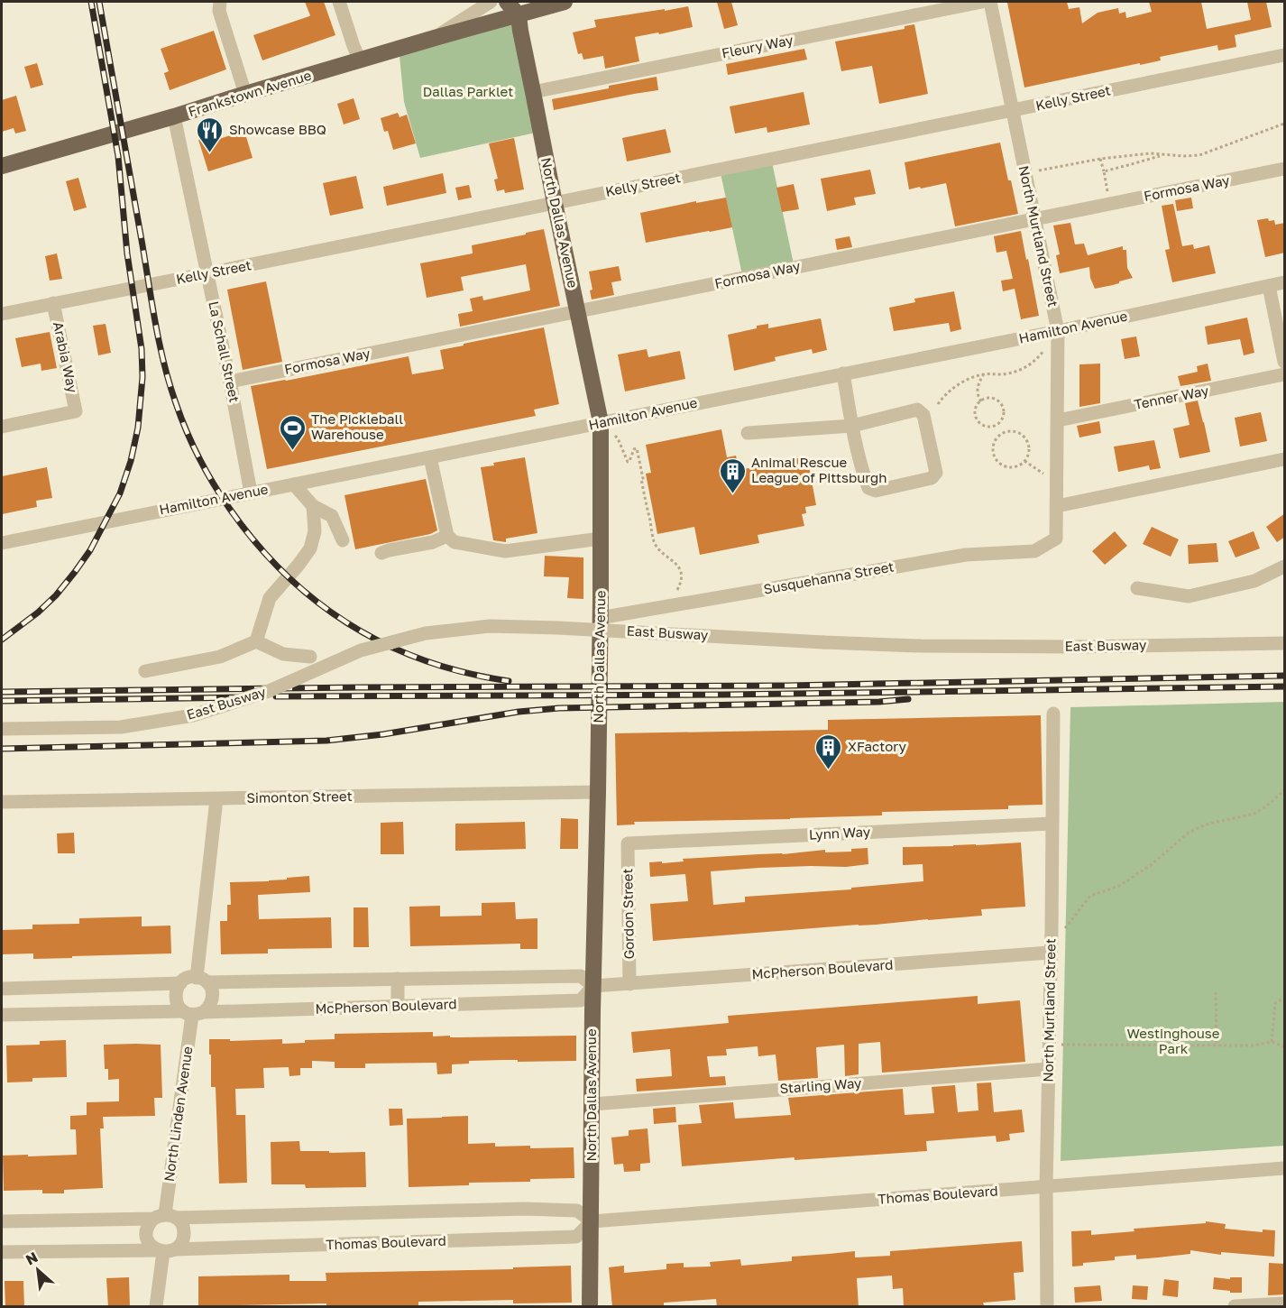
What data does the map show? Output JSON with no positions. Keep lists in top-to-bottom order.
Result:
{
  "streets": {
    "main road": ["Frankstown Avenue", "North Dallas Avenue"],
    "street": [
      "Fleury Way",
      "Kelly Street",
      "Formosa Way",
      "North Murtland Street",
      "Hamilton Avenue",
      "La Schall Street",
      "Arabia Way",
      "Tenner Way",
      "Susquehanna Street",
      "East Busway",
      "Simonton Street",
      "Lynn Way",
      "Gordon Street",
      "McPherson Boulevard",
      "Starling Way",
      "North Linden Avenue",
      "Thomas Boulevard"
    ]
  },
  "crossings": [
    ["Fleury Way", "North Dallas Avenue"],
    ["Frankstown Avenue", "La Schall Street"],
    ["Kelly Street", "North Dallas Avenue"],
    ["Kelly Street", "North Murtland Street"],
    ["Kelly Street", "La Schall Street"],
    ["Kelly Street", "Arabia Way"],
    ["Formosa Way", "North Dallas Avenue"],
    ["Formosa Way", "North Murtland Street"],
    ["Formosa Way", "La Schall Street"],
    ["North Dallas Avenue", "Hamilton Avenue"],
    ["North Dallas Avenue", "Susquehanna Street"],
    ["North Dallas Avenue", "Simonton Street"],
    ["North Dallas Avenue", "McPherson Boulevard"],
    ["North Dallas Avenue", "Starling Way"],
    ["North Dallas Avenue", "Thomas Boulevard"],
    ["North Murtland Street", "Hamilton Avenue"],
    ["North Murtland Street", "Tenner Way"],
    ["North Murtland Street", "Susquehanna Street"],
    ["North Murtland Street", "Lynn Way"],
    ["North Murtland Street", "McPherson Boulevard"],
    ["North Murtland Street", "Starling Way"],
    ["North Murtland Street", "Thomas Boulevard"],
    ["Hamilton Avenue", "La Schall Street"],
    ["Lynn Way", "Gordon Street"],
    ["Gordon Street", "McPherson Boulevard"],
    ["McPherson Boulevard", "North Linden Avenue"],
    ["North Linden Avenue", "Thomas Boulevard"]
  ],
  "parks": ["Dallas Parklet", "Westinghouse Park"],
  "places": {
    "restaurant": ["Showcase BBQ"],
    "sports": ["The Pickleball Warehouse"],
    "building": ["Animal Rescue League of Pittsburgh", "XFactory"]
  },
  "north": "top left"
}
